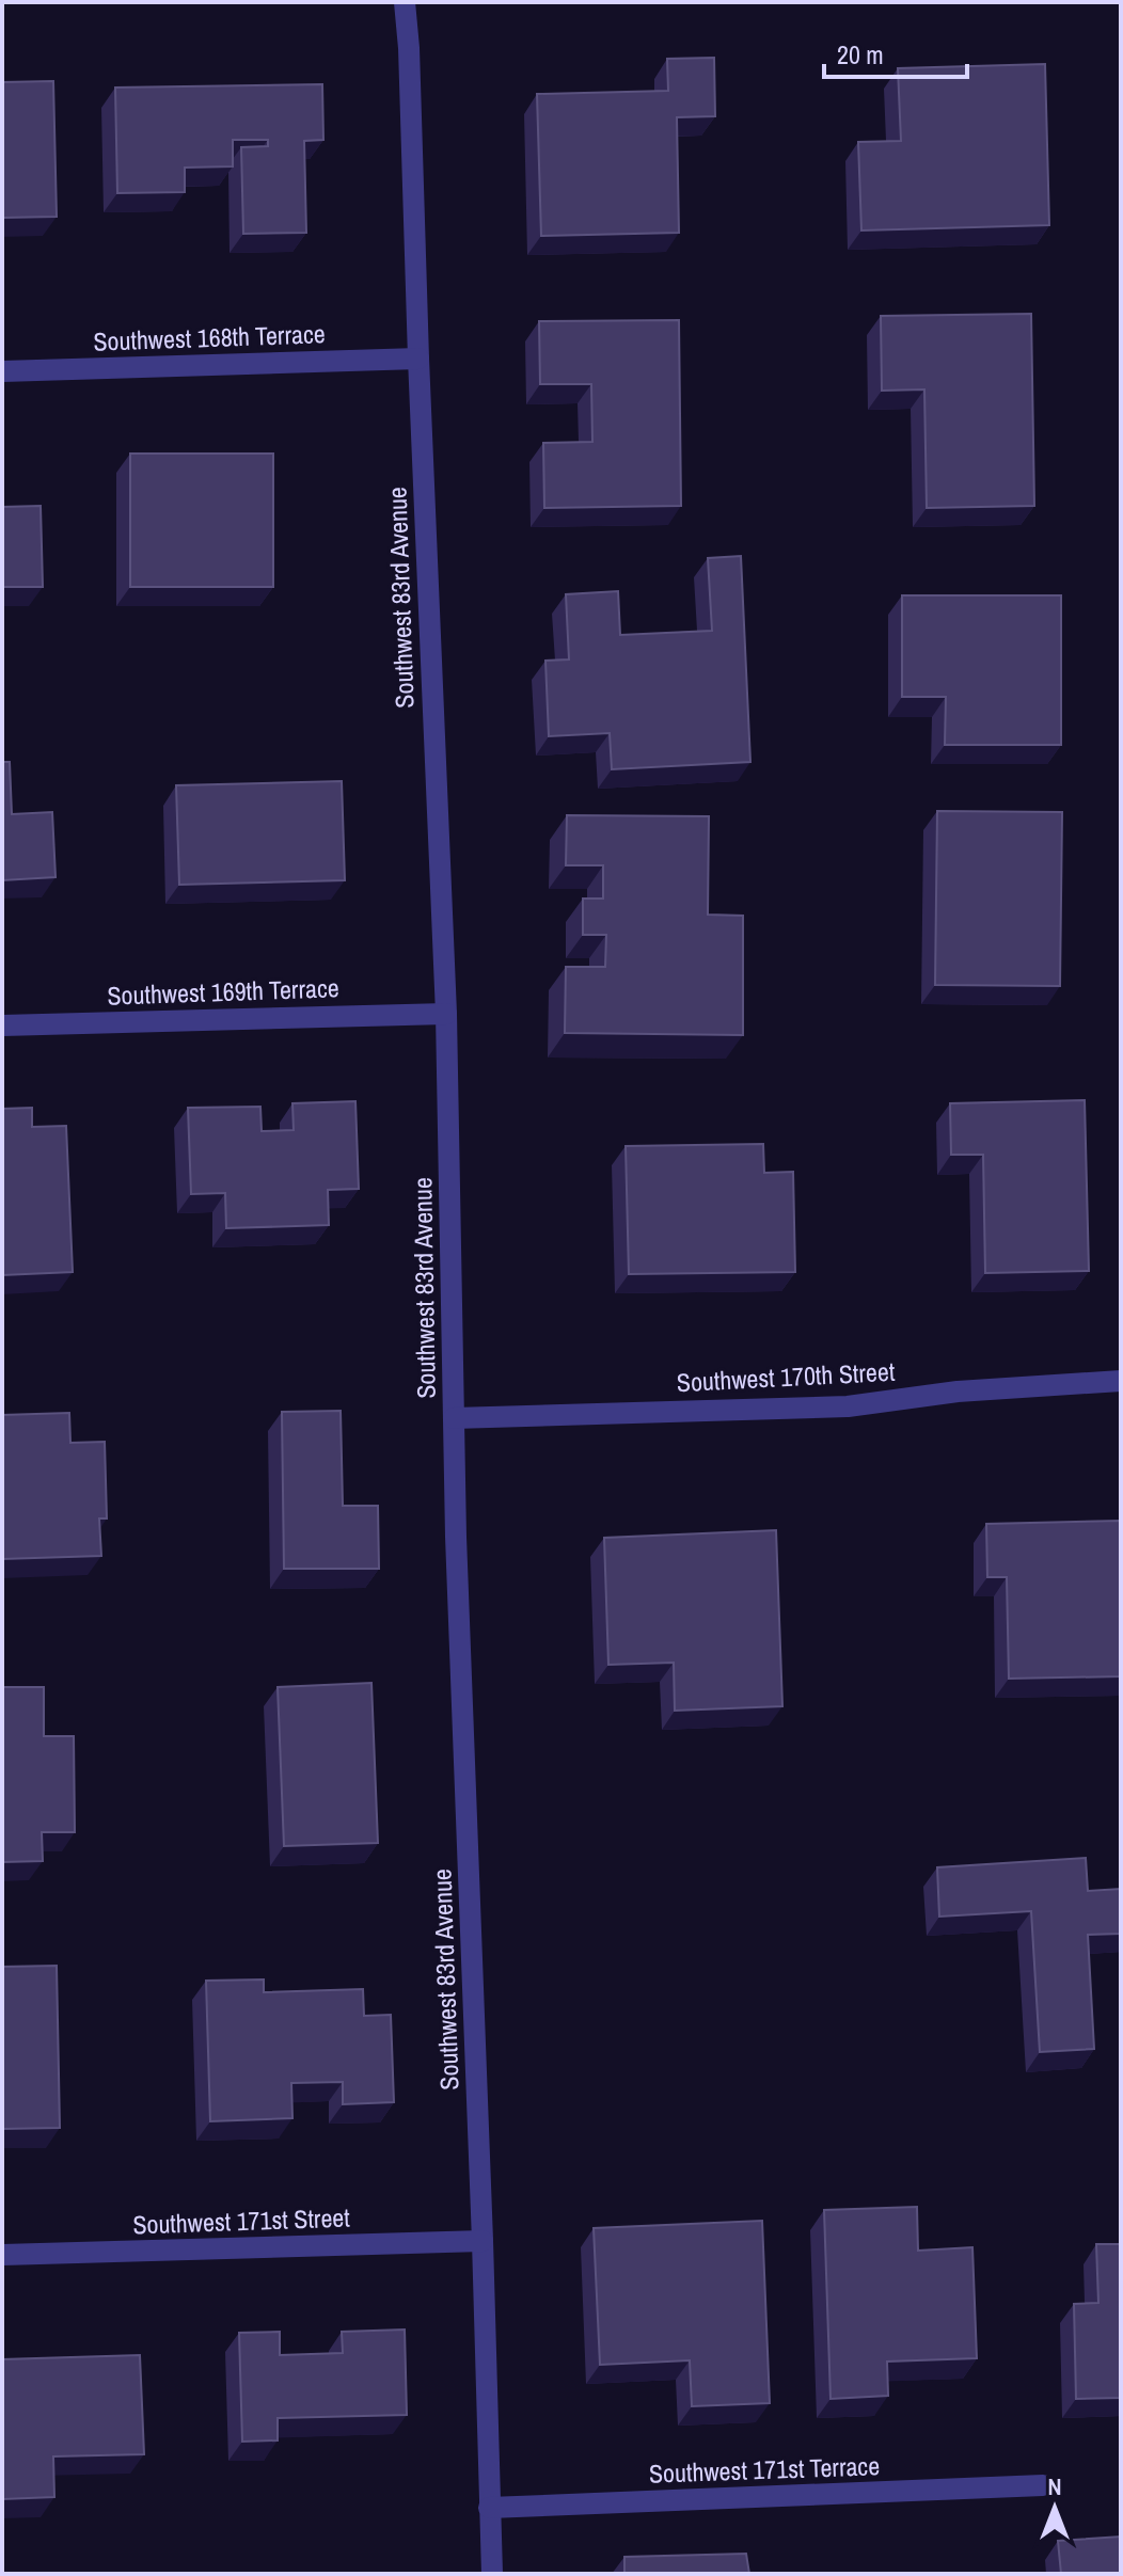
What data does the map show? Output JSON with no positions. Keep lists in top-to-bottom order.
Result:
{
  "streets": {
    "street": [
      "Southwest 168th Terrace",
      "Southwest 83rd Avenue",
      "Southwest 169th Terrace",
      "Southwest 170th Street",
      "Southwest 171st Street",
      "Southwest 171st Terrace"
    ]
  },
  "crossings": [
    ["Southwest 168th Terrace", "Southwest 83rd Avenue"],
    ["Southwest 83rd Avenue", "Southwest 169th Terrace"],
    ["Southwest 83rd Avenue", "Southwest 170th Street"],
    ["Southwest 83rd Avenue", "Southwest 171st Street"],
    ["Southwest 83rd Avenue", "Southwest 171st Terrace"]
  ],
  "scale_bar": "20 m",
  "north": "top"
}
